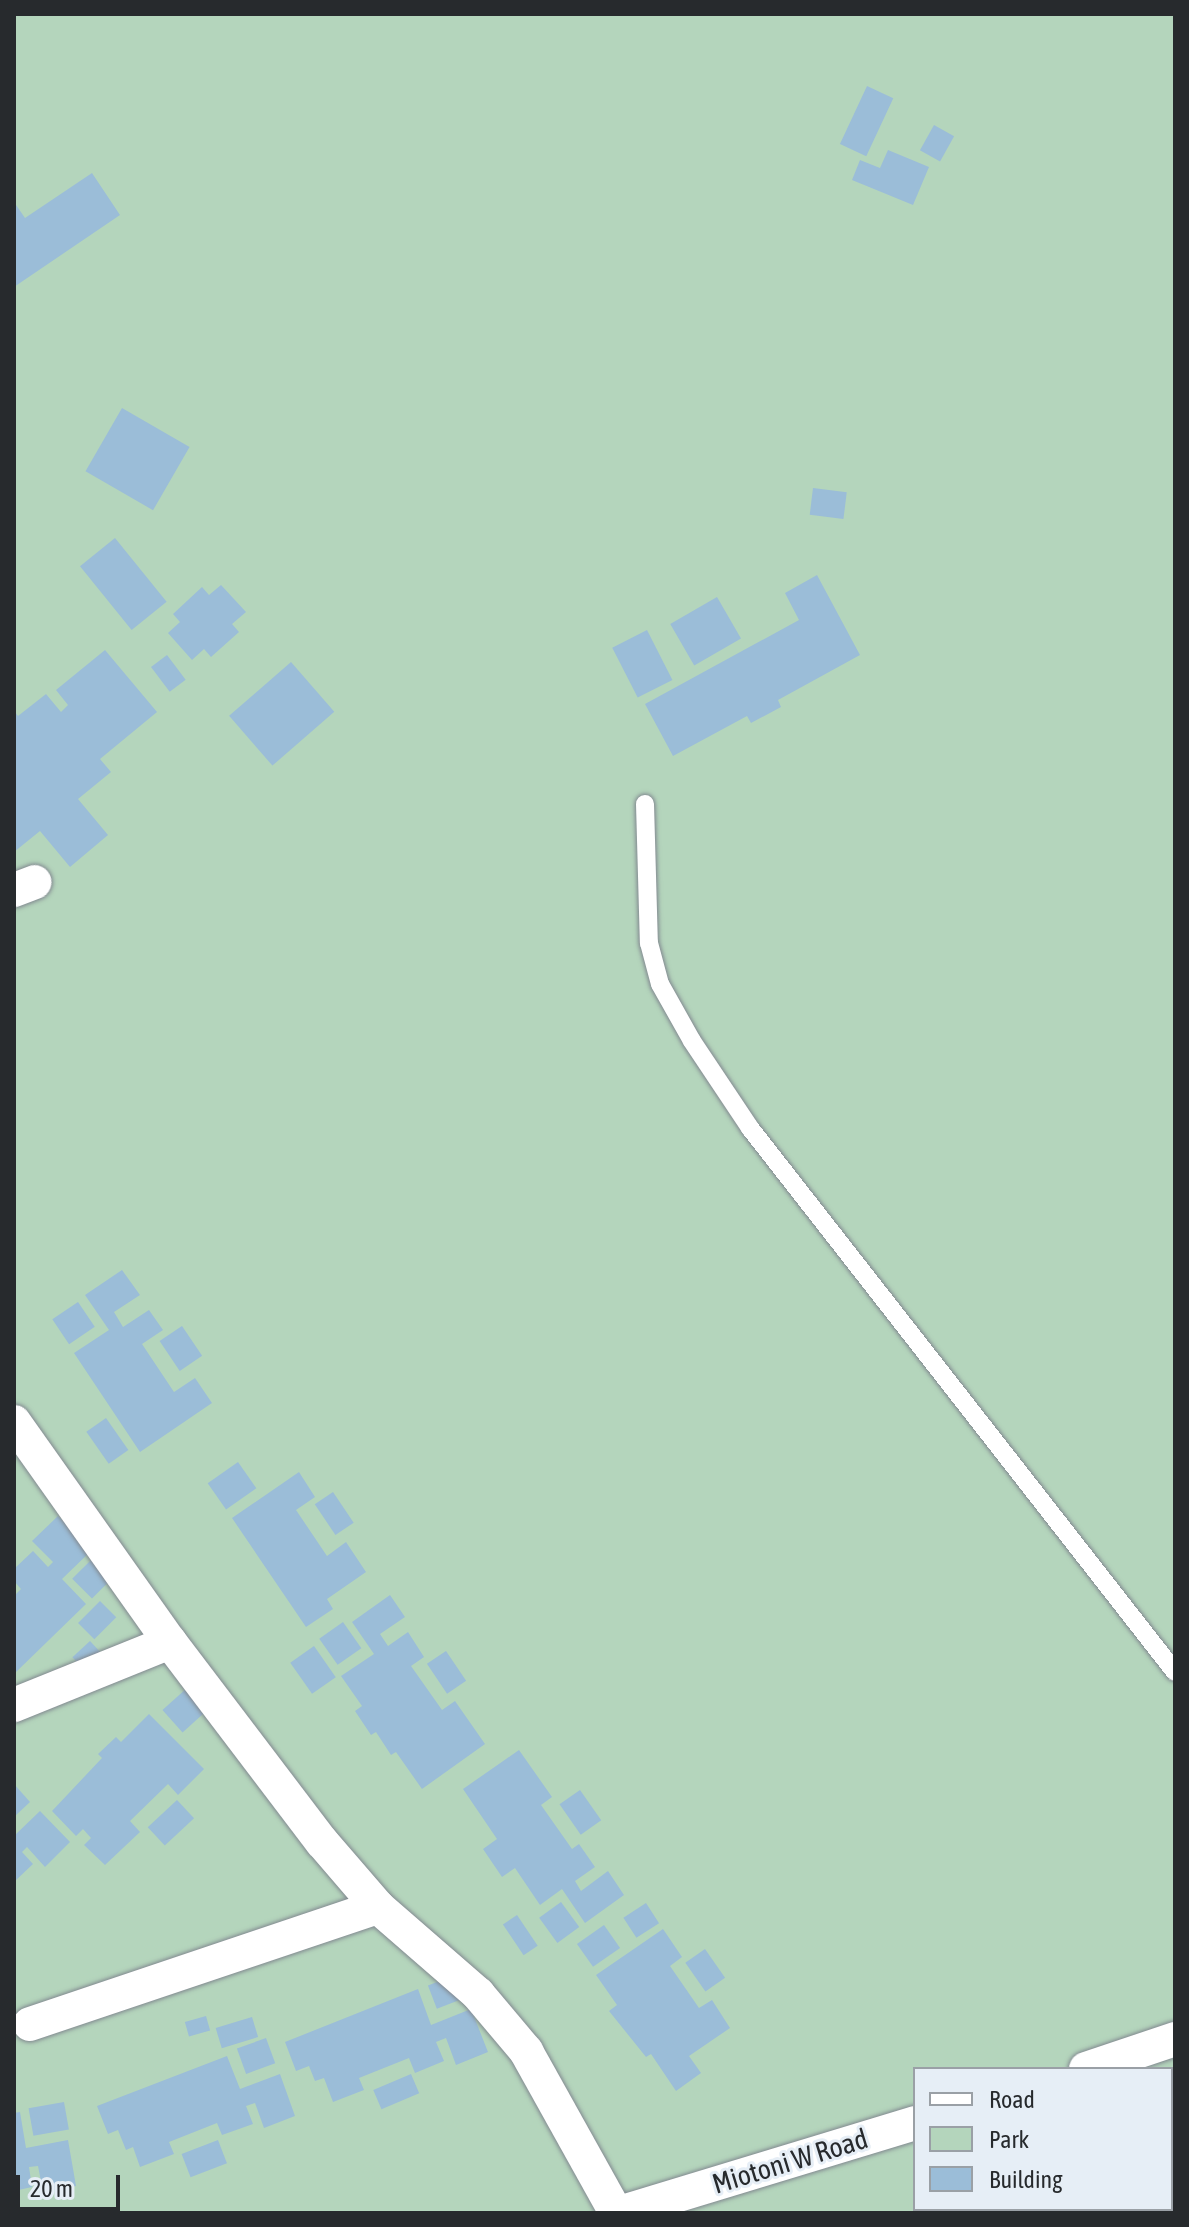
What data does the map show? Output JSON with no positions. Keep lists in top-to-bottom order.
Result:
{
  "streets": {
    "street": ["Miotoni W Road"]
  },
  "legend": ["Road", "Park", "Building"],
  "scale_bar": "20 m"
}
